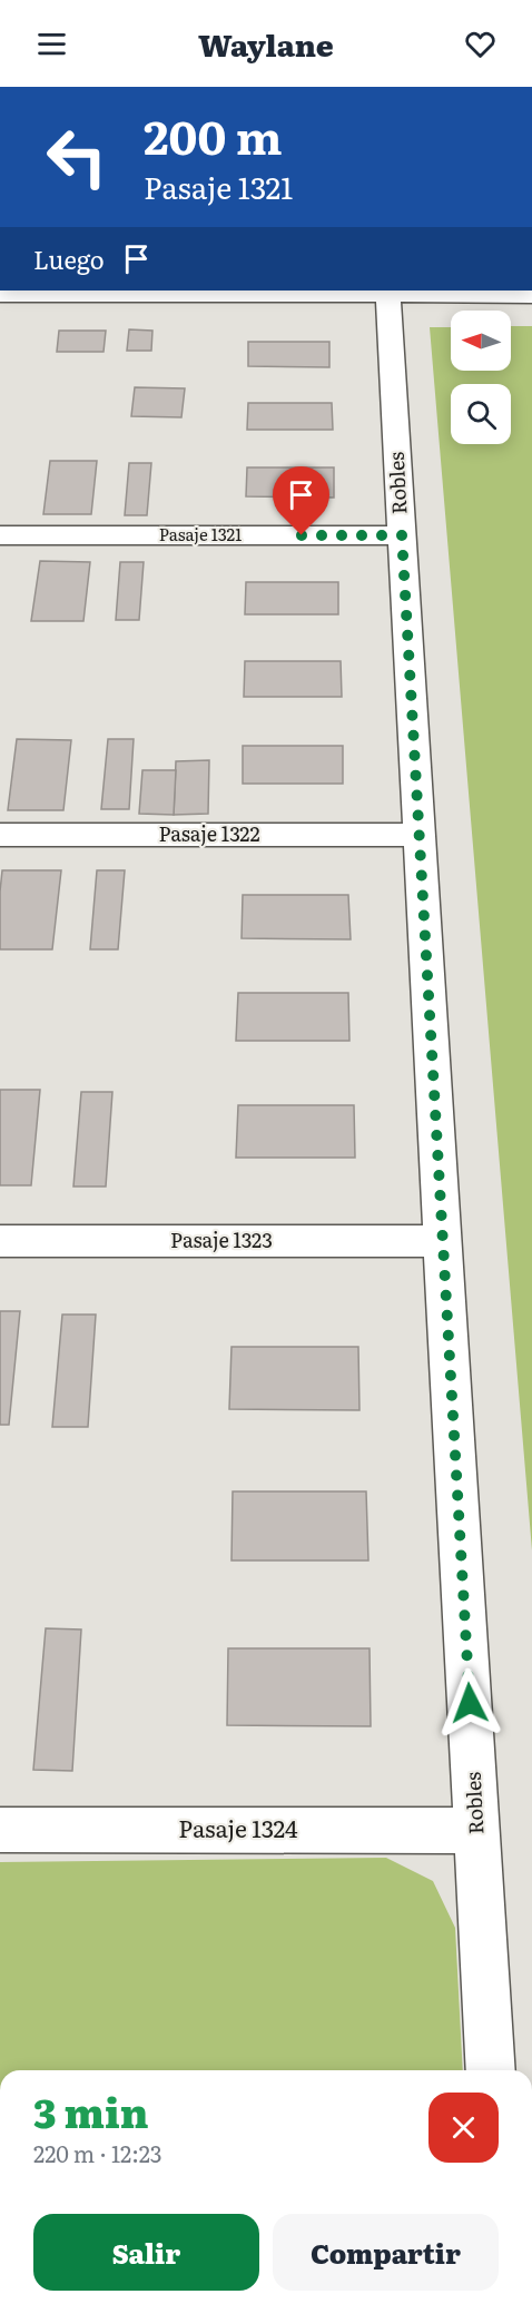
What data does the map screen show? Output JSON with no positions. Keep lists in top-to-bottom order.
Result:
{
  "streets": {
    "street": [
      "Robles",
      "Pasaje 1321",
      "Pasaje 1322",
      "Pasaje 1323",
      "Pasaje 1324"
    ]
  },
  "crossings": [
    ["Robles", "Pasaje 1321"],
    ["Robles", "Pasaje 1322"],
    ["Robles", "Pasaje 1323"],
    ["Robles", "Pasaje 1324"]
  ],
  "north": "left",
  "page": {
    "header": "Waylane",
    "turn": ["200 m", "Pasaje 1321"],
    "then": "Luego",
    "heading": ["3 min", "220 m · 12:23"],
    "buttons": ["Salir", "Compartir"]
  }
}
